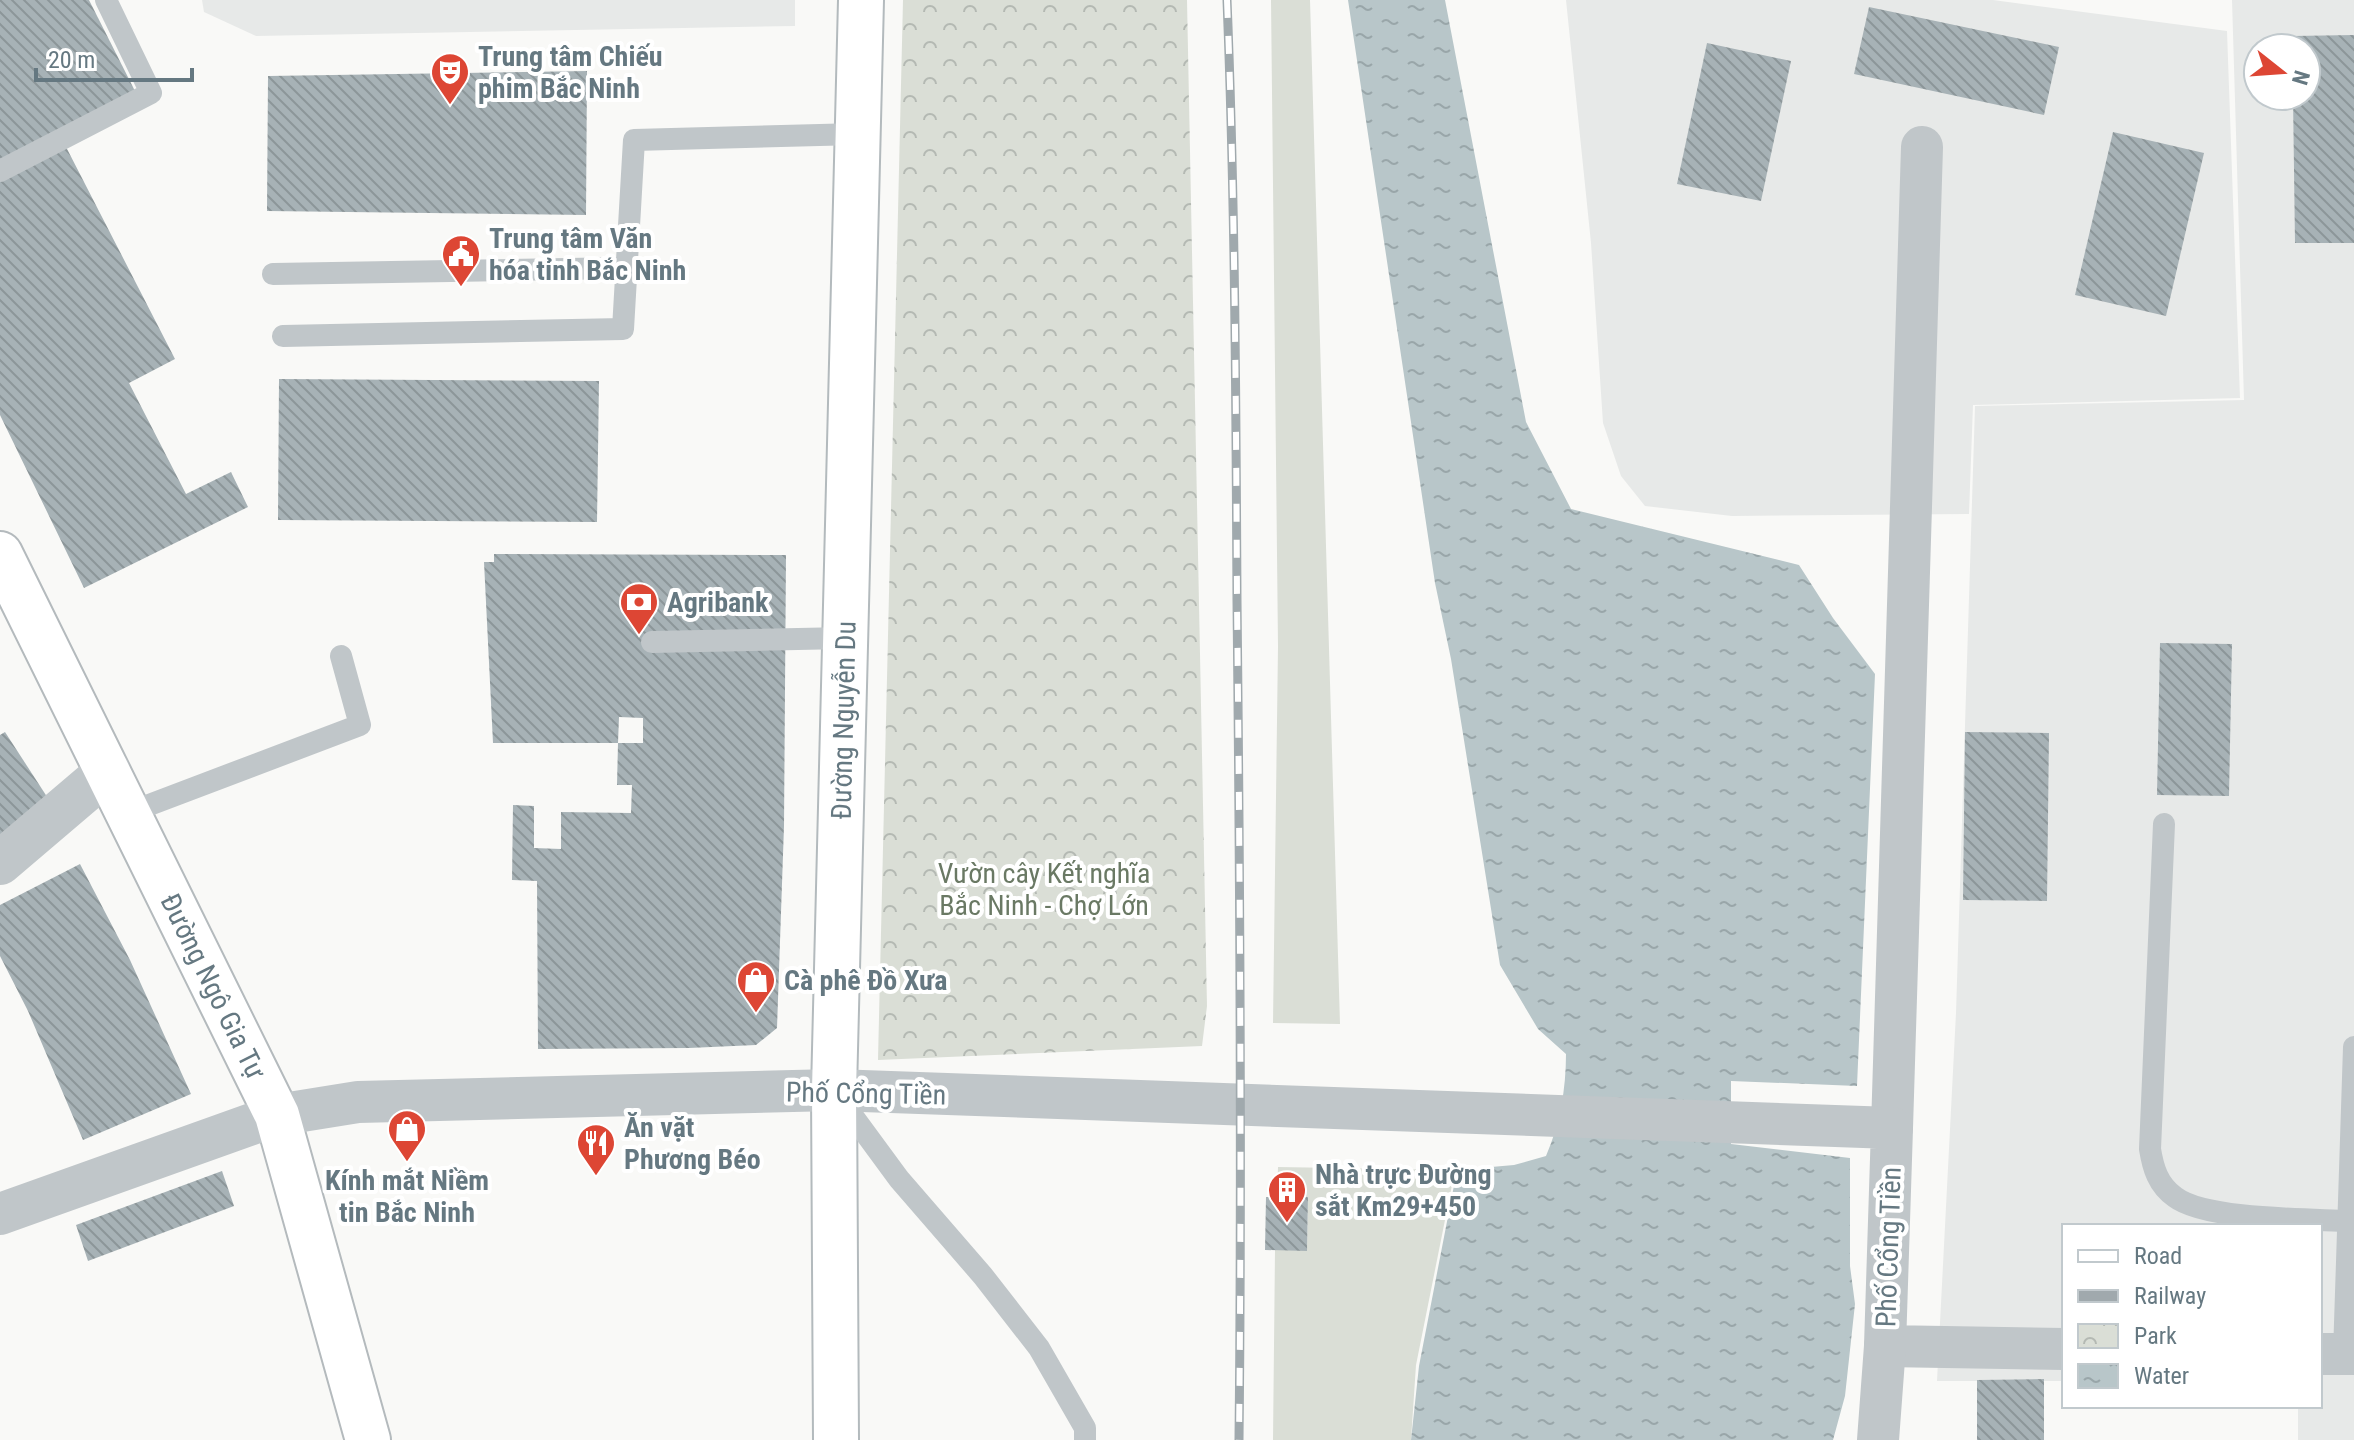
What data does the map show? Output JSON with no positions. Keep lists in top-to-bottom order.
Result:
{
  "streets": {
    "main road": ["Đường Nguyễn Du", "Đường Ngô Gia Tự"],
    "street": ["Phố Cổng Tiền"]
  },
  "crossings": [
    ["Đường Nguyễn Du", "Phố Cổng Tiền"],
    ["Đường Ngô Gia Tự", "Phố Cổng Tiền"]
  ],
  "parks": ["Vườn cây Kết nghĩa Bắc Ninh - Chợ Lớn"],
  "places": {
    "theatre": ["Trung tâm Chiếu phim Bắc Ninh"],
    "public building": ["Trung tâm Văn hóa tỉnh Bắc Ninh"],
    "bank": ["Agribank"],
    "shop": ["Cà phê Đồ Xưa", "Kính mắt Niềm tin Bắc Ninh"],
    "restaurant": ["Ăn vặt Phương Béo"],
    "building": ["Nhà trực Đường sắt Km29+450"]
  },
  "legend": [
    "Road",
    "Railway",
    "Park",
    "Water"
  ],
  "scale_bar": "20 m",
  "north": "right"
}
